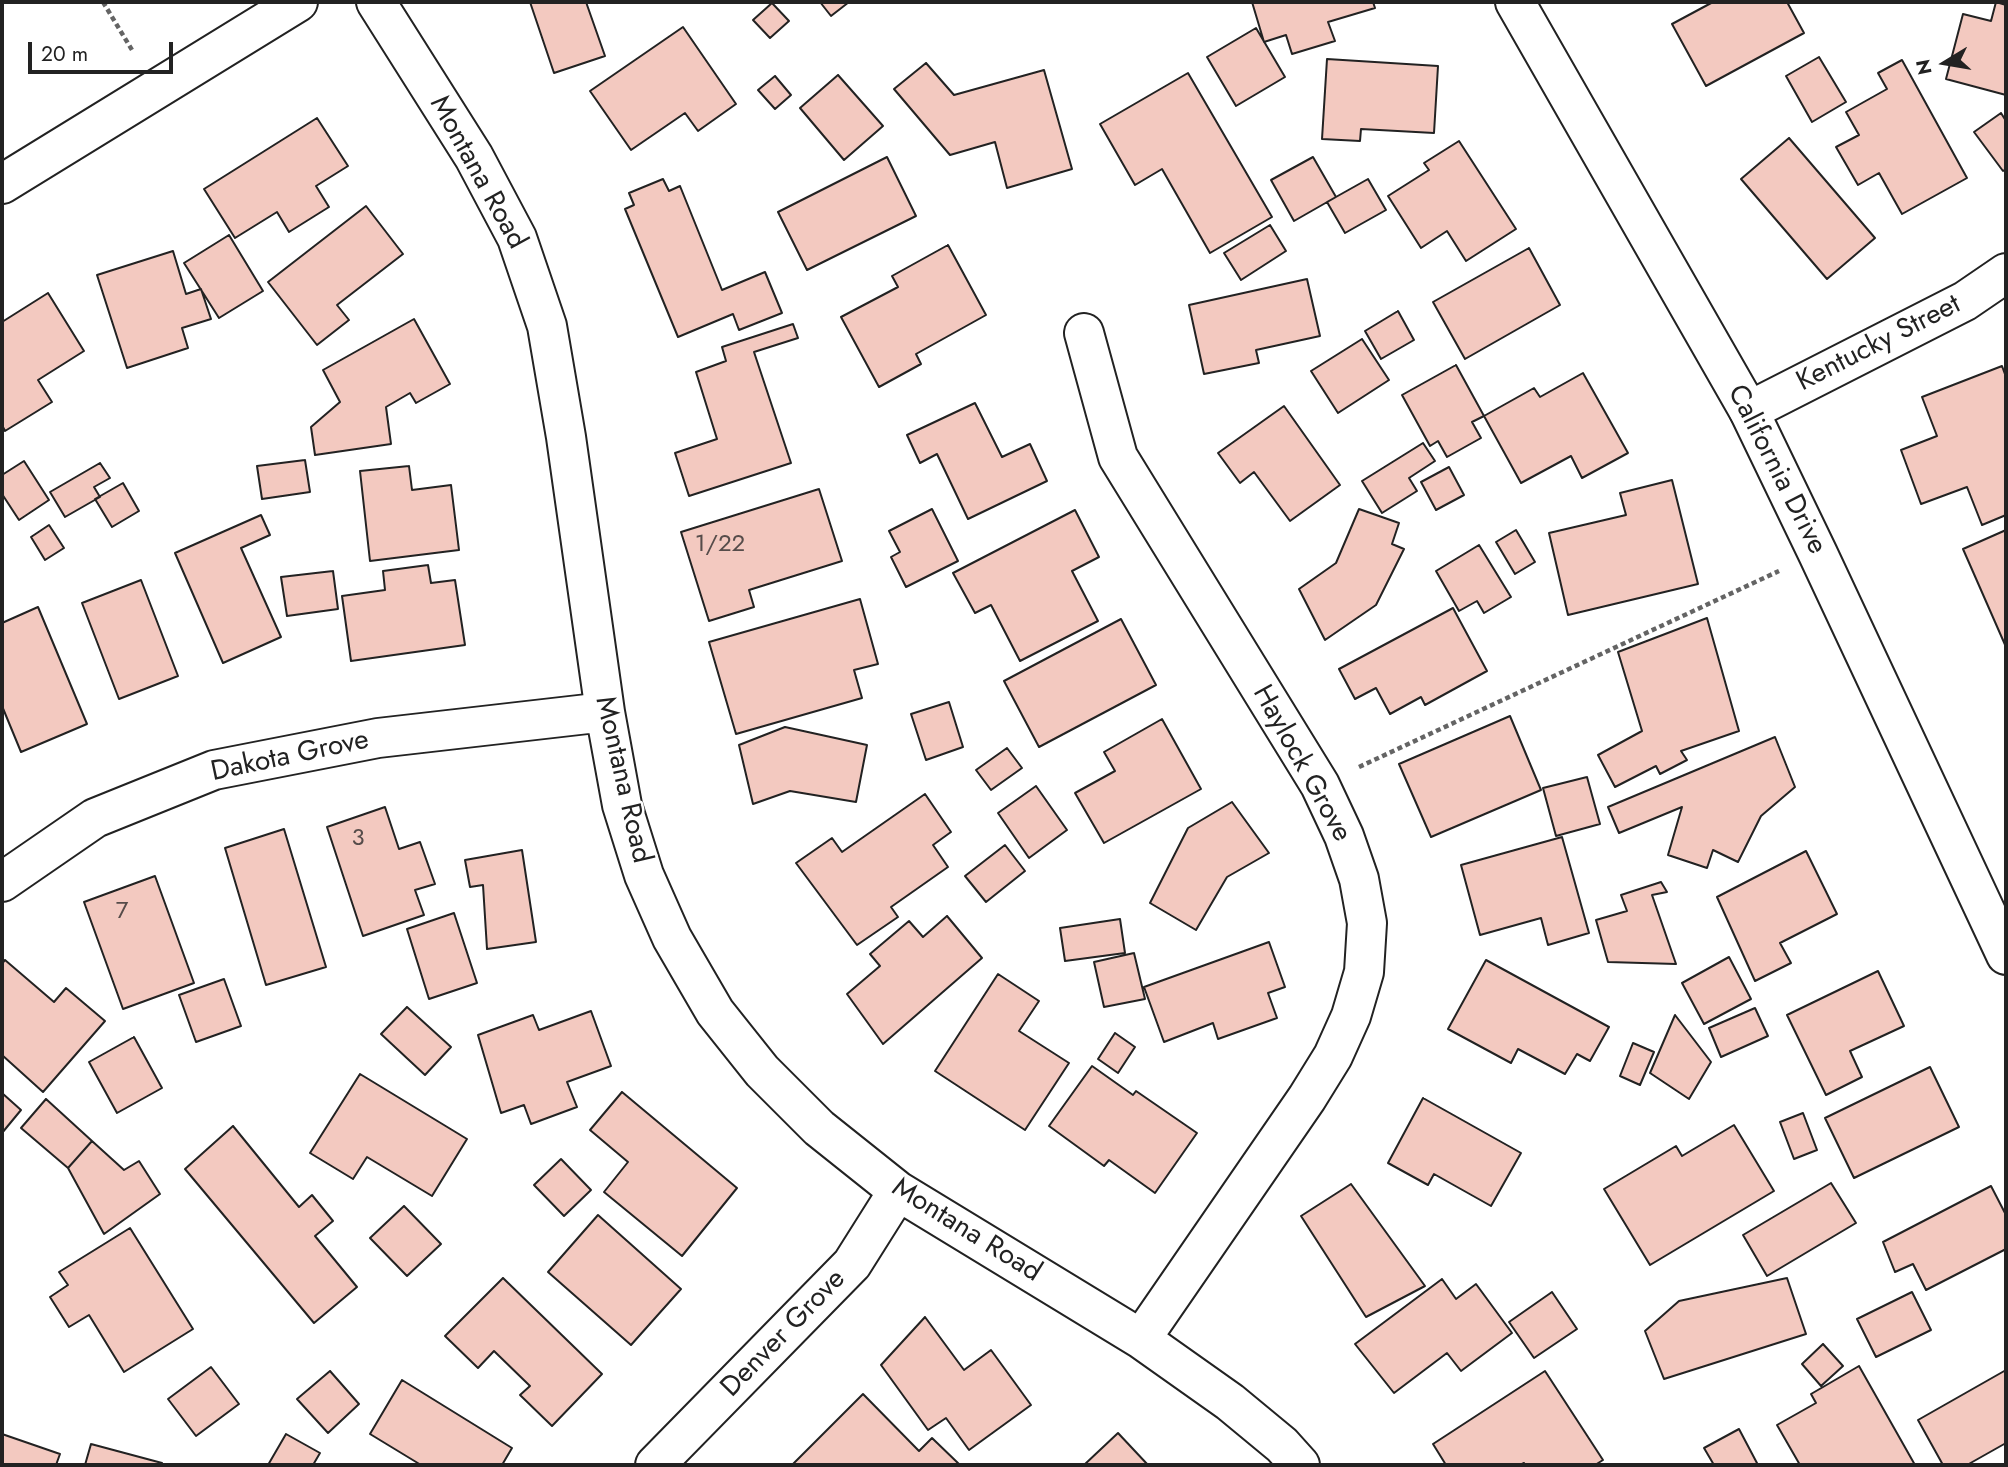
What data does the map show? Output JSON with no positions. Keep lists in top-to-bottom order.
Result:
{
  "streets": {
    "street": [
      "Montana Road",
      "Kentucky Street",
      "California Drive",
      "Dakota Grove",
      "Haylock Grove",
      "Denver Grove"
    ]
  },
  "crossings": [
    ["Montana Road", "Dakota Grove"],
    ["Montana Road", "Haylock Grove"],
    ["Montana Road", "Denver Grove"],
    ["Kentucky Street", "California Drive"]
  ],
  "house_numbers": ["1/22", "3", "7"],
  "scale_bar": "20 m",
  "north": "left"
}
